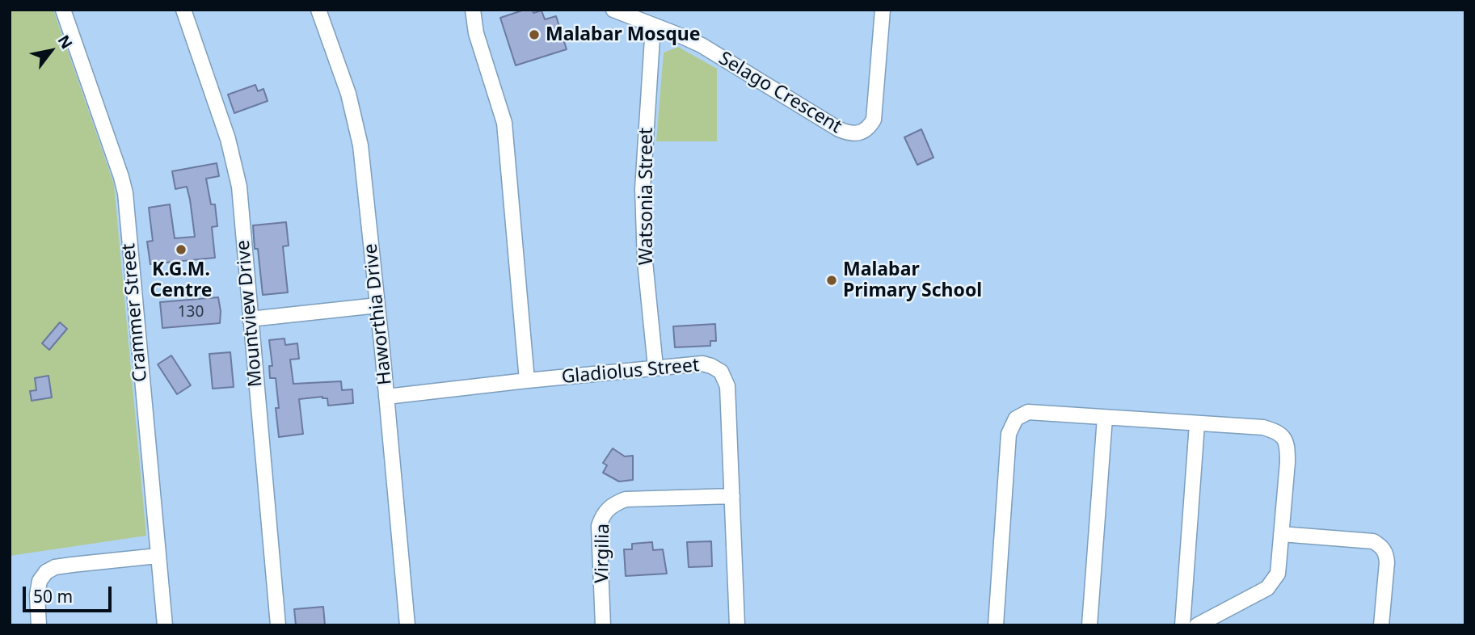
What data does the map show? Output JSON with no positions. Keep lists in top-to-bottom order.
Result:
{
  "streets": {
    "street": [
      "Selago Crescent",
      "Watsonia Street",
      "Crammer Street",
      "Mountview Drive",
      "Haworthia Drive",
      "Gladiolus Street",
      "Virgilia"
    ]
  },
  "crossings": [
    ["Selago Crescent", "Watsonia Street"],
    ["Watsonia Street", "Gladiolus Street"],
    ["Haworthia Drive", "Gladiolus Street"],
    ["Gladiolus Street", "Virgilia"]
  ],
  "places": ["Malabar Mosque", "K.G.M. Centre", "Malabar Primary School"],
  "house_numbers": ["130"],
  "scale_bar": "50 m",
  "north": "top right"
}
